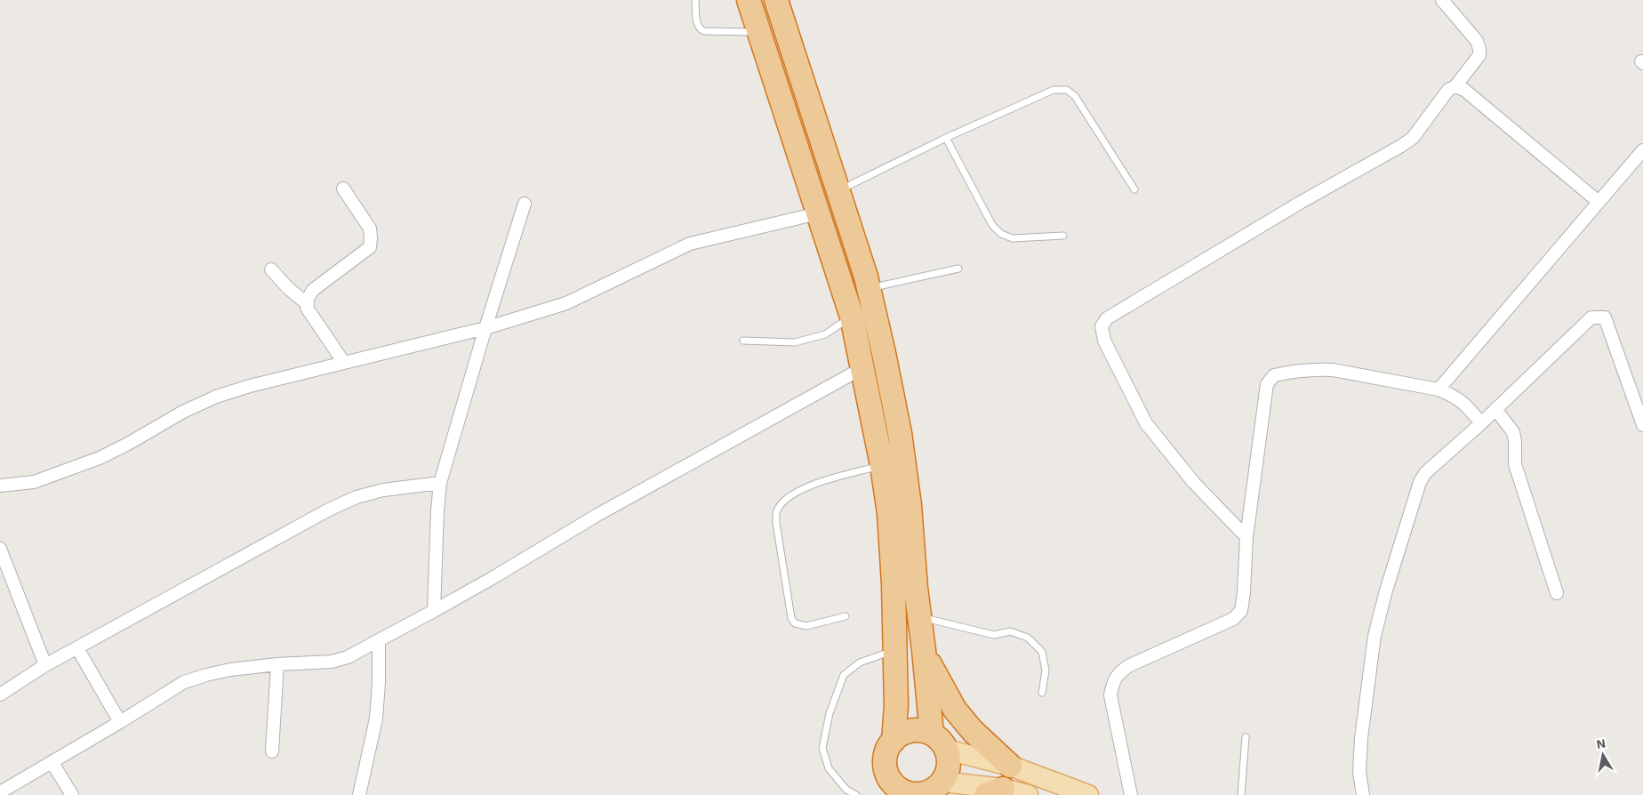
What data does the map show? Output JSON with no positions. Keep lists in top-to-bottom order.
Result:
{
  "north": "top"
}
